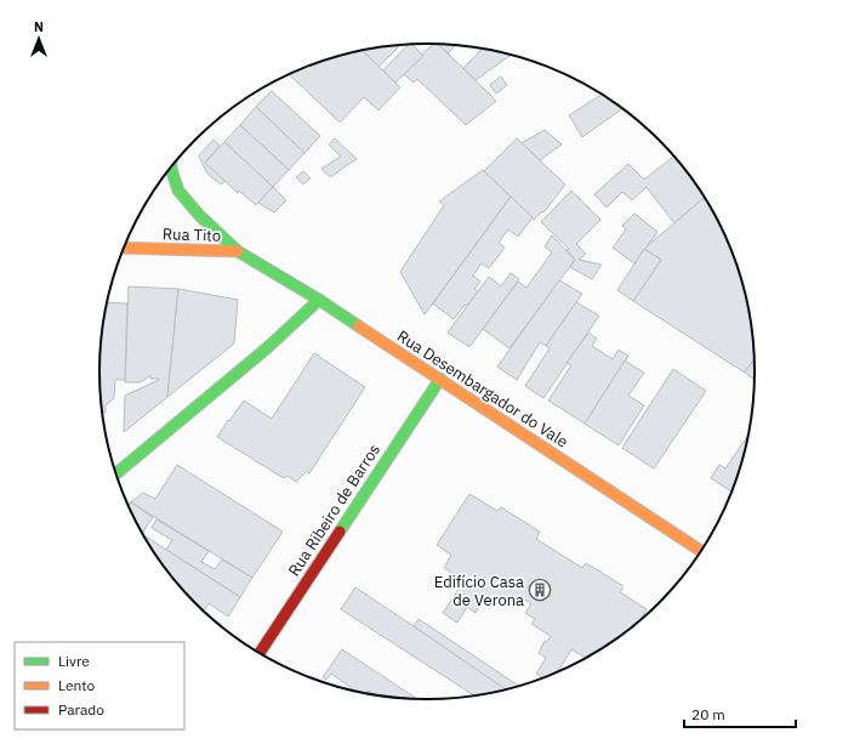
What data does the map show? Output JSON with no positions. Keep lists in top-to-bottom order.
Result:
{
  "streets": {
    "street": ["Rua Tito", "Rua Desembargador do Vale", "Rua Ribeiro de Barros"]
  },
  "crossings": [
    ["Rua Tito", "Rua Desembargador do Vale"],
    ["Rua Desembargador do Vale", "Rua Ribeiro de Barros"]
  ],
  "places": {
    "building": ["Edifício Casa de Verona"]
  },
  "legend": ["Livre", "Lento", "Parado"],
  "scale_bar": "20 m",
  "north": "top"
}
